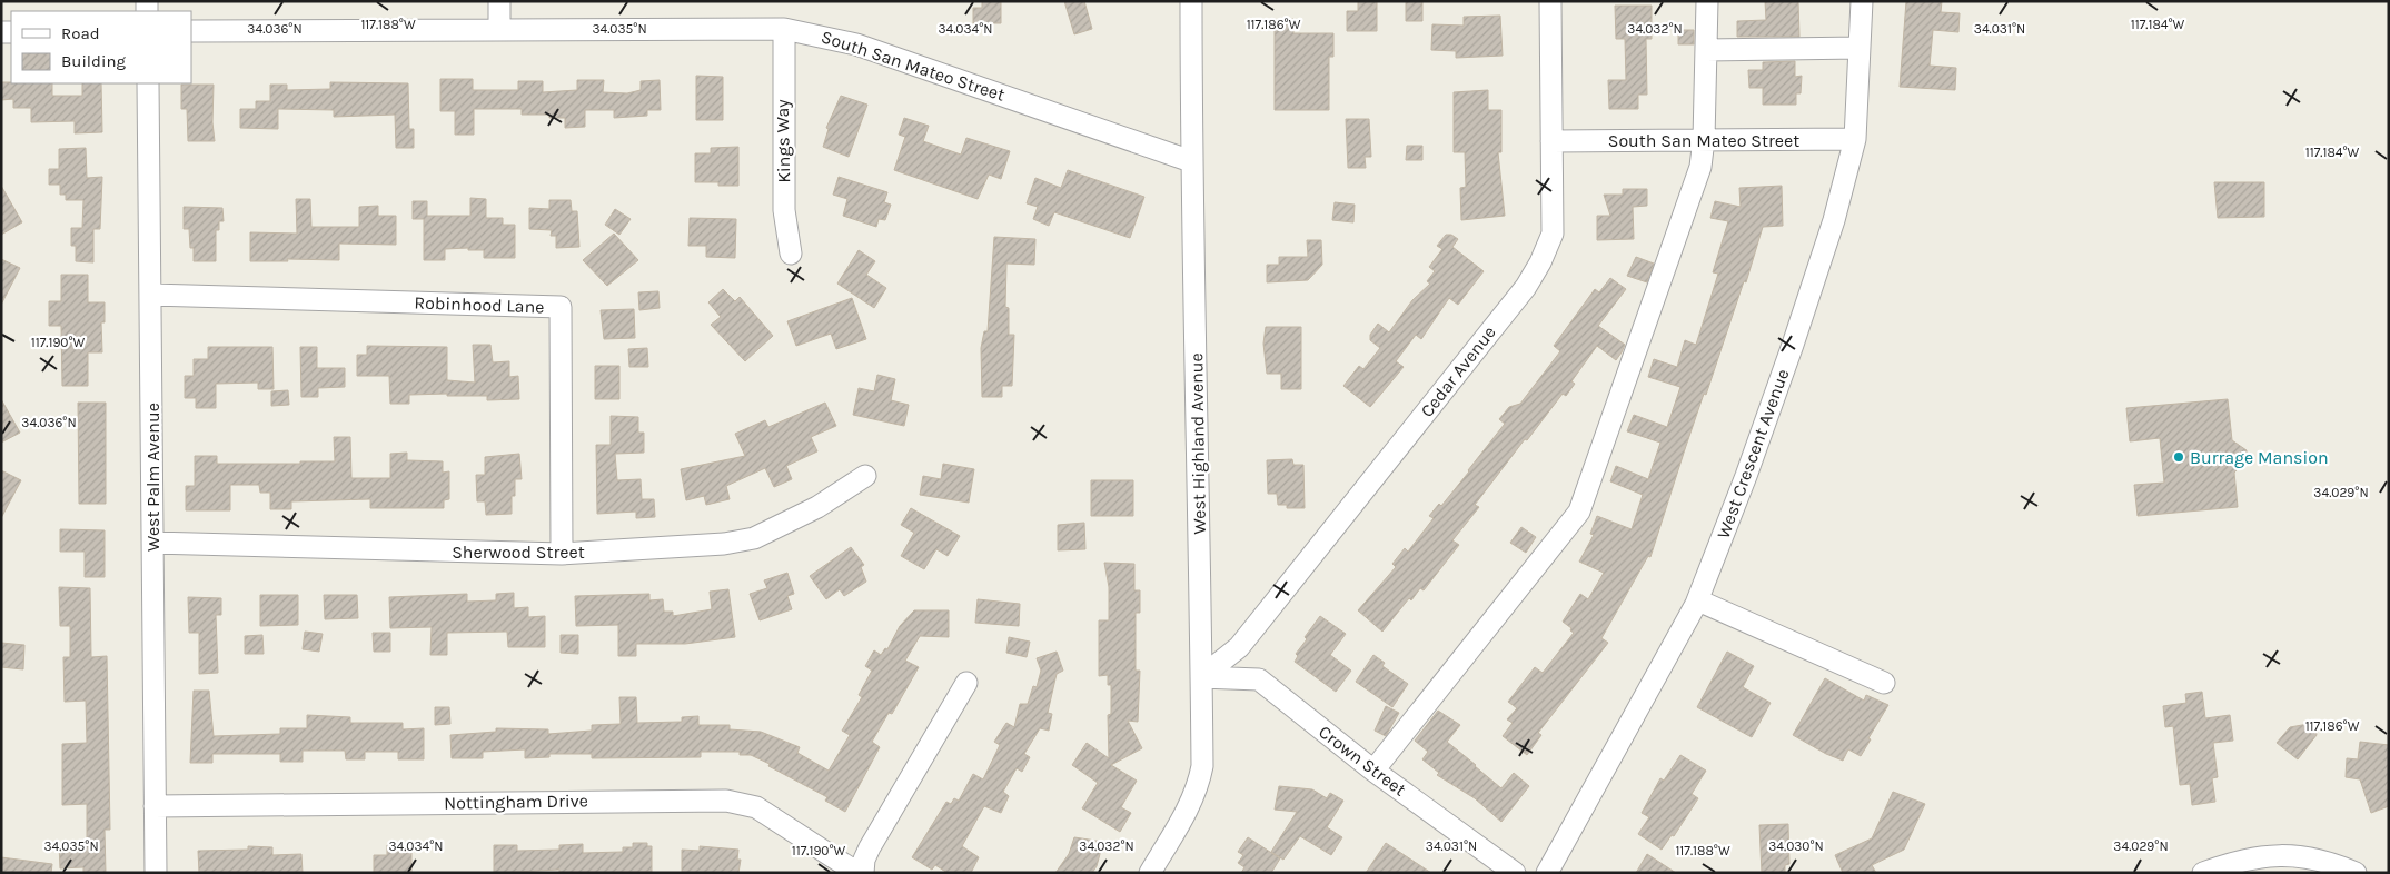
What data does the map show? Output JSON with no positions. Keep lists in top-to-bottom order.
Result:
{
  "streets": {
    "street": [
      "South San Mateo Street",
      "Kings Way",
      "Robinhood Lane",
      "Cedar Avenue",
      "West Highland Avenue",
      "West Crescent Avenue",
      "West Palm Avenue",
      "Sherwood Street",
      "Crown Street",
      "Nottingham Drive"
    ]
  },
  "crossings": [
    ["South San Mateo Street", "Kings Way"],
    ["South San Mateo Street", "Cedar Avenue"],
    ["South San Mateo Street", "West Highland Avenue"],
    ["South San Mateo Street", "West Crescent Avenue"],
    ["Robinhood Lane", "West Palm Avenue"],
    ["Robinhood Lane", "Sherwood Street"],
    ["Cedar Avenue", "West Highland Avenue"],
    ["Cedar Avenue", "Crown Street"],
    ["West Highland Avenue", "Crown Street"],
    ["West Palm Avenue", "Sherwood Street"],
    ["West Palm Avenue", "Nottingham Drive"]
  ],
  "places": ["Burrage Mansion"],
  "legend": ["Road", "Building"],
  "coordinates": [
    "117.188°W",
    "117.186°W",
    "117.184°W",
    "34.036°N",
    "34.035°N",
    "34.034°N",
    "34.032°N",
    "34.031°N",
    "117.190°W",
    "34.029°N",
    "34.030°N"
  ]
}
